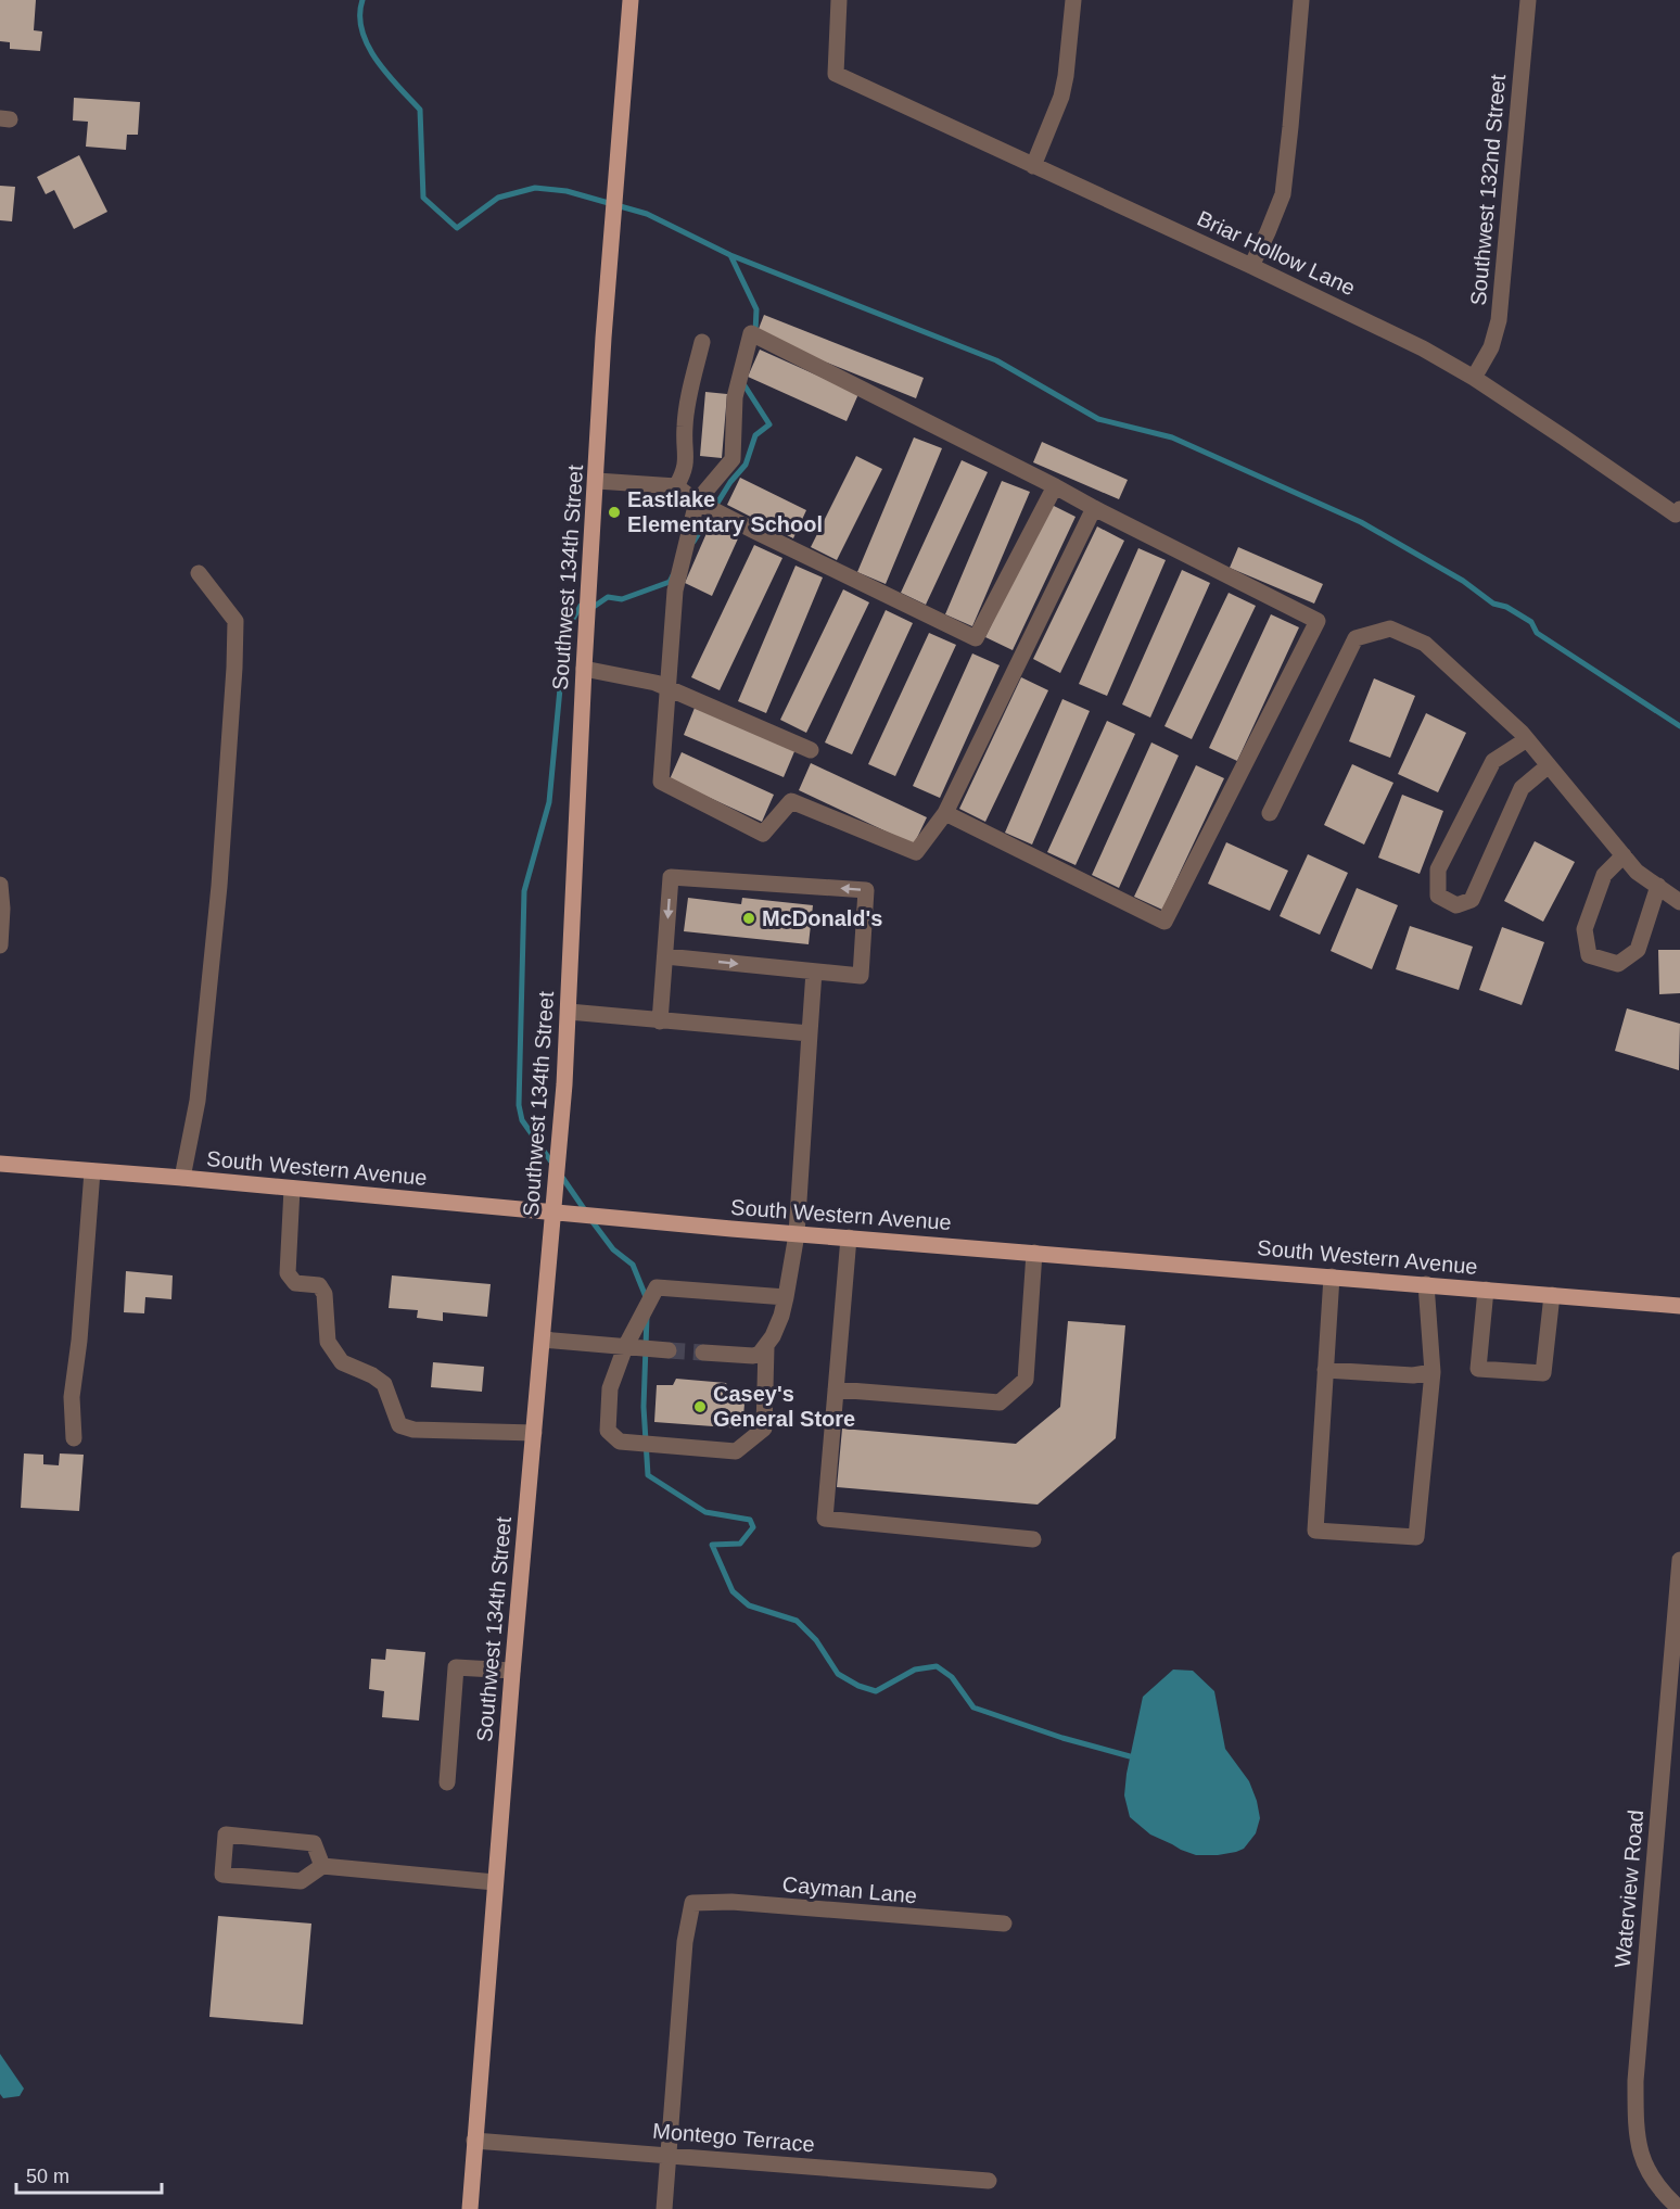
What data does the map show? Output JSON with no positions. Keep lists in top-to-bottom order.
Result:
{
  "streets": {
    "main road": ["Southwest 134th Street", "South Western Avenue"],
    "street": [
      "Southwest 132nd Street",
      "Briar Hollow Lane",
      "Waterview Road",
      "Cayman Lane",
      "Montego Terrace"
    ]
  },
  "crossings": [
    ["Southwest 132nd Street", "Briar Hollow Lane"],
    ["Southwest 134th Street", "South Western Avenue"],
    ["Southwest 134th Street", "Montego Terrace"],
    ["Cayman Lane", "Montego Terrace"]
  ],
  "places": ["Eastlake Elementary School", "McDonald's", "Casey's General Store"],
  "scale_bar": "50 m"
}
